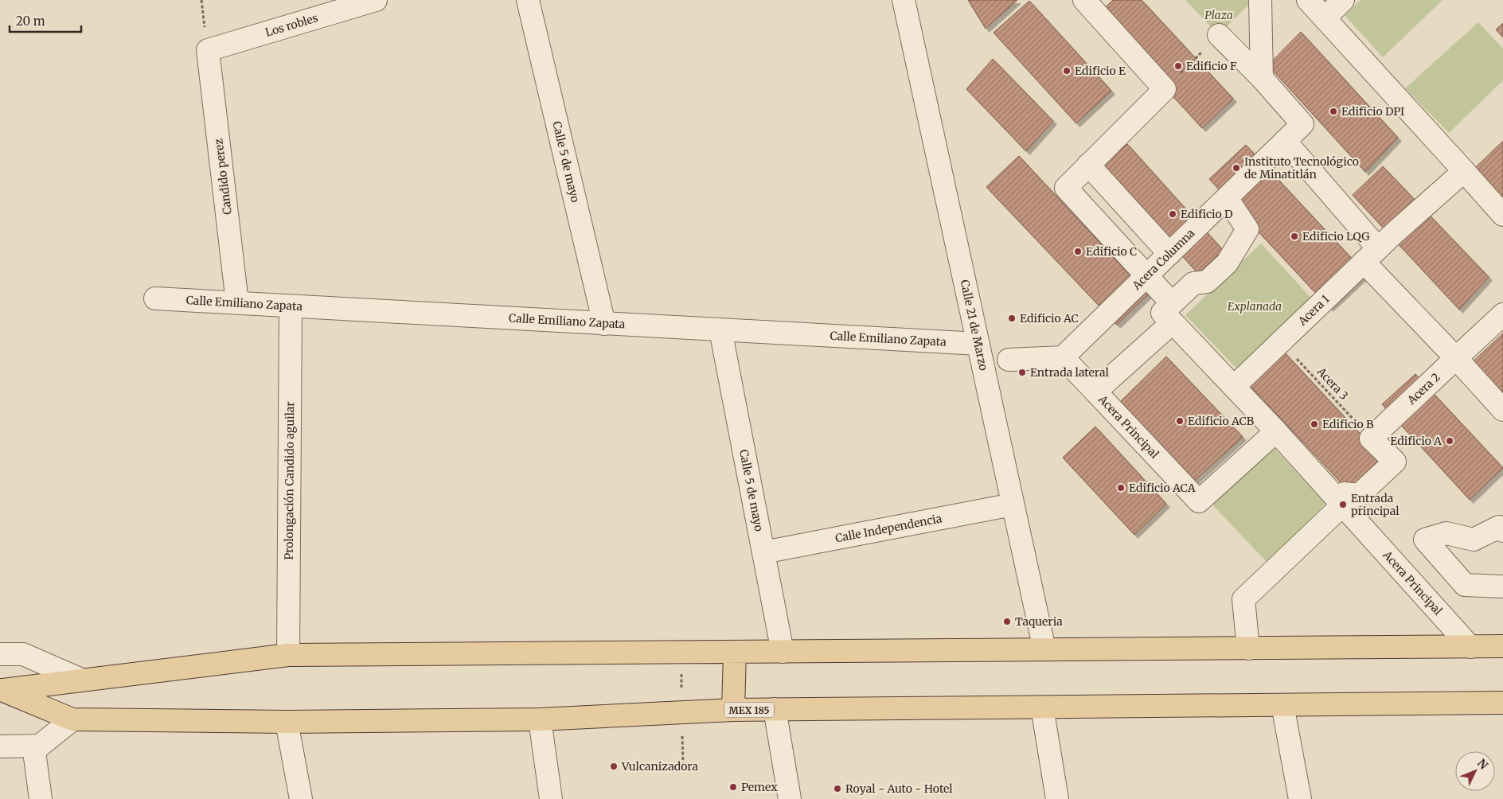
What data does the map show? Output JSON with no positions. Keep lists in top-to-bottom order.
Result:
{
  "streets": {
    "main road": ["MEX 185"],
    "street": [
      "Los robles",
      "Calle 5 de mayo",
      "Candido perez",
      "Acera Columna",
      "Calle Emiliano Zapata",
      "Acera 1",
      "Calle 21 de Marzo",
      "Acera 2",
      "Acera Principal",
      "Prolongación Candido aguilar",
      "Calle Independencia"
    ],
    "path": ["Acera 3"]
  },
  "crossings": [
    ["Los robles", "Candido perez"],
    ["Calle 5 de mayo", "Calle Emiliano Zapata"],
    ["Calle 5 de mayo", "Calle Independencia"],
    ["Calle 5 de mayo", "MEX 185"],
    ["Candido perez", "Calle Emiliano Zapata"],
    ["Calle Emiliano Zapata", "Calle 21 de Marzo"],
    ["Calle Emiliano Zapata", "Prolongación Candido aguilar"],
    ["Acera 1", "Acera 3"],
    ["Acera 1", "Acera Principal"],
    ["Calle 21 de Marzo", "Calle Independencia"],
    ["Calle 21 de Marzo", "MEX 185"],
    ["Acera 3", "Acera 2"],
    ["Acera Principal", "MEX 185"],
    ["Prolongación Candido aguilar", "MEX 185"]
  ],
  "parks": ["Plaza", "Explanada"],
  "places": [
    "Edificio F",
    "Edificio E",
    "Edificio DPI",
    "Instituto Tecnológico de Minatitlán",
    "Edificio D",
    "Edificio LQG",
    "Edificio C",
    "Edificio AC",
    "Entrada lateral",
    "Edificio ACB",
    "Edificio B",
    "Edificio A",
    "Edificio ACA",
    "Entrada principal",
    "Taqueria",
    "Vulcanizadora",
    "Pemex",
    "Royal - Auto - Hotel"
  ],
  "scale_bar": "20 m",
  "north": "top right"
}
